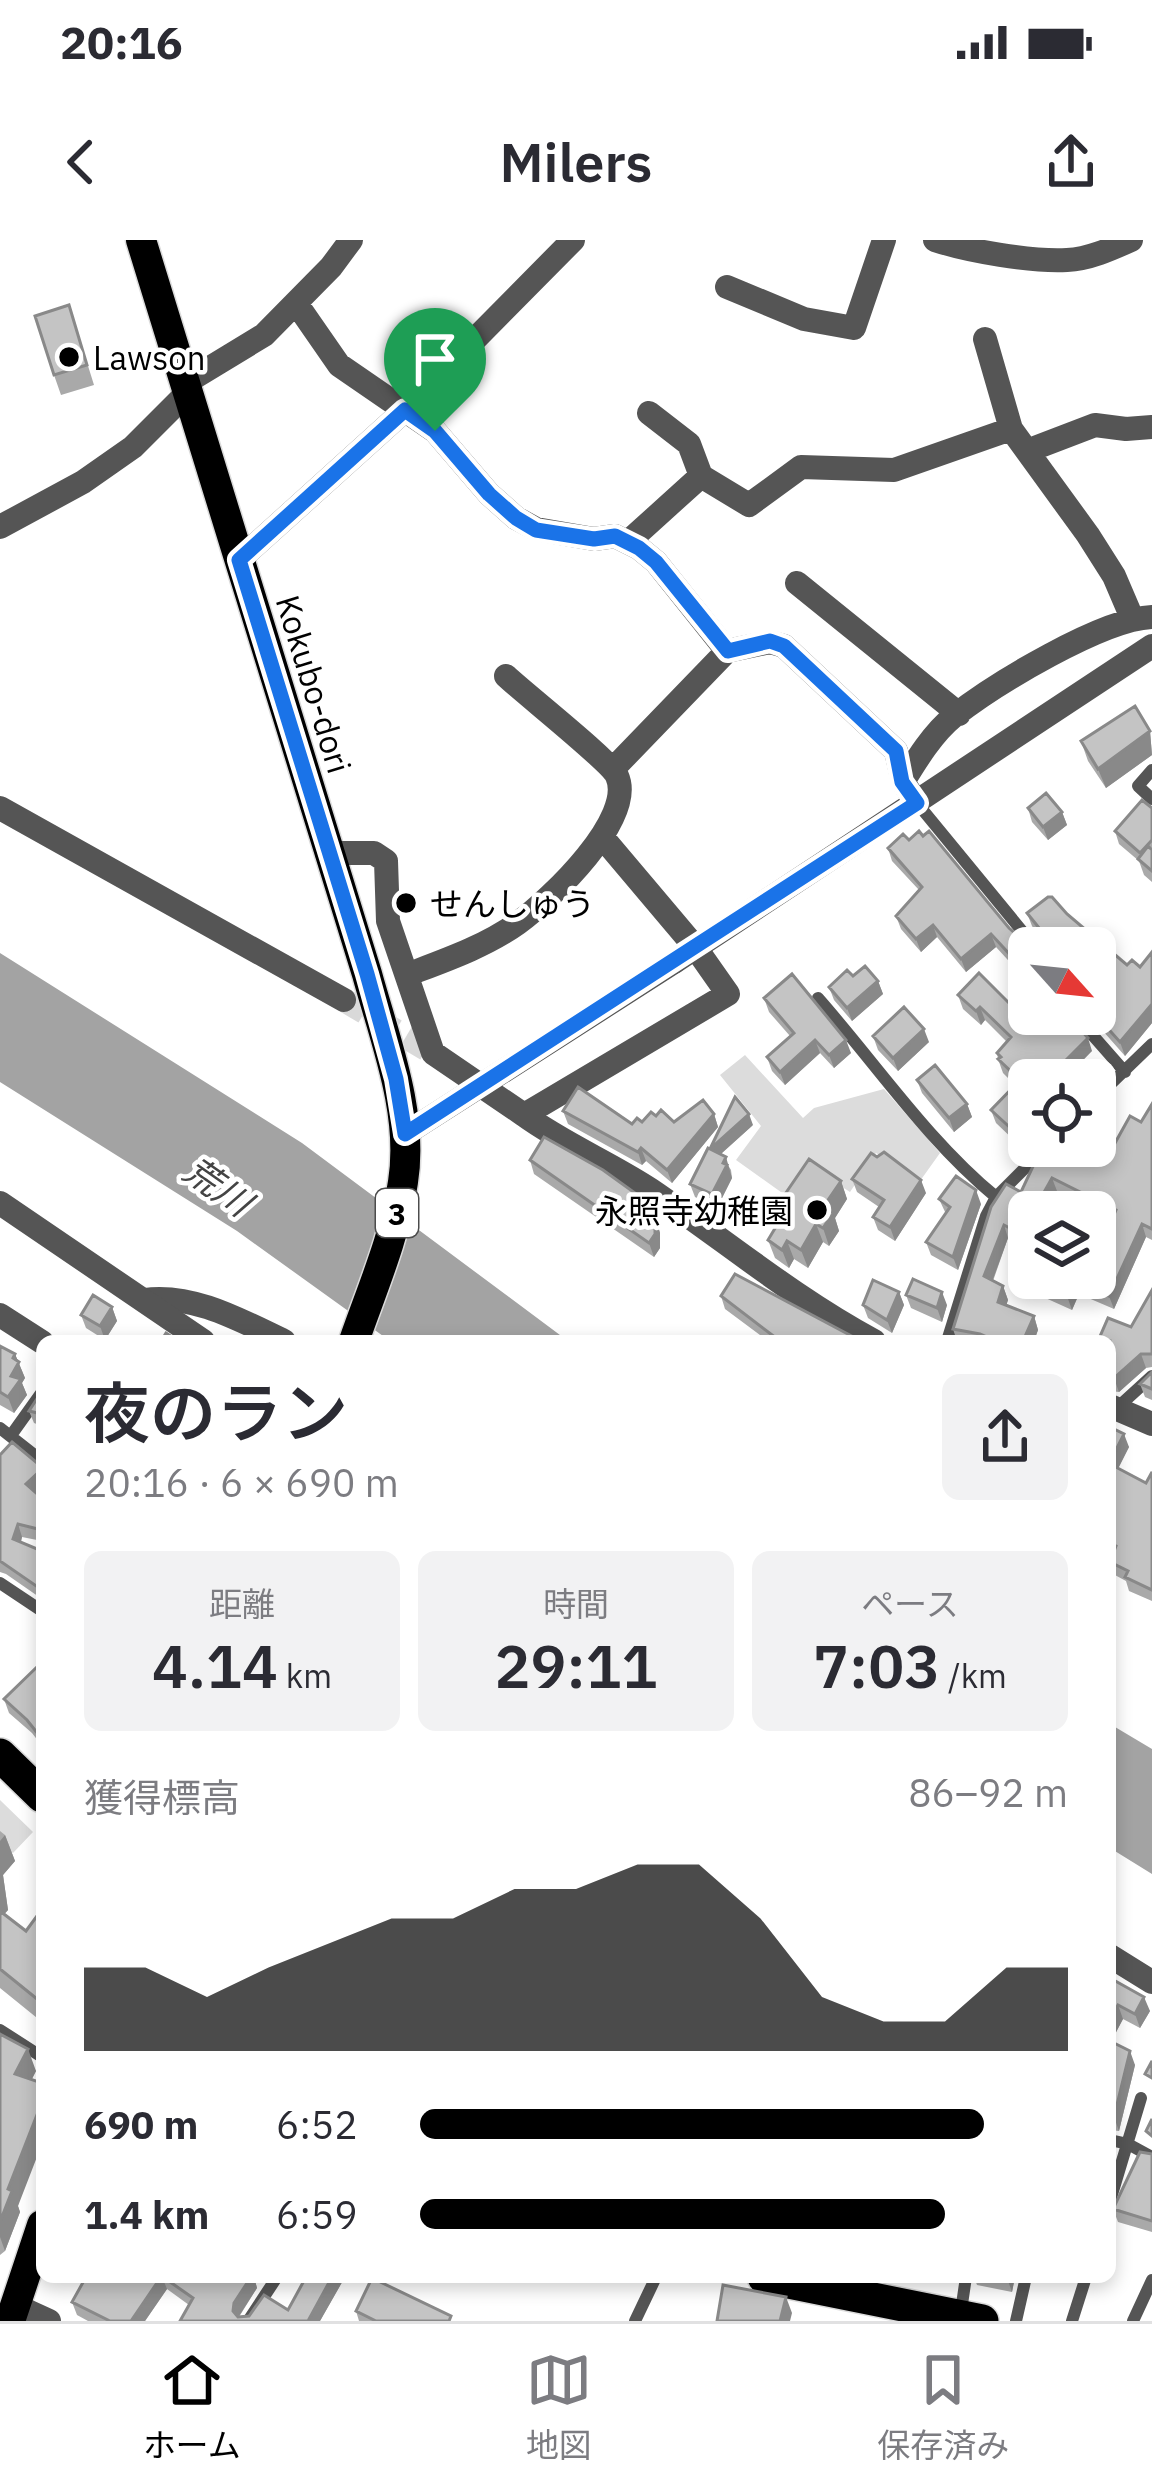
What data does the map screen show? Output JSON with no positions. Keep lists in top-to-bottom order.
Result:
{
  "streets": {
    "main road": ["Kokubo-dori", "3"]
  },
  "crossings": [
    ["Kokubo-dori", "3"]
  ],
  "water": ["荒川"],
  "places": ["Lawson", "せんしゅう", "永照寺幼稚園"],
  "north": "bottom right",
  "page": {
    "status": "20:16",
    "header": "Milers",
    "heading": ["夜のラン", "20:16 · 6 × 690 m"],
    "stats": [
      ["距離", "4.14 km"],
      ["時間", "29:11"],
      ["ペース", "7:03 /km"]
    ],
    "chart": ["獲得標高", "86–92 m"],
    "list": [
      {
        "name": "690 m",
        "note": "6:52"
      },
      {
        "name": "1.4 km",
        "note": "6:59"
      }
    ],
    "tabs": ["ホーム", "地図", "保存済み"]
  }
}
